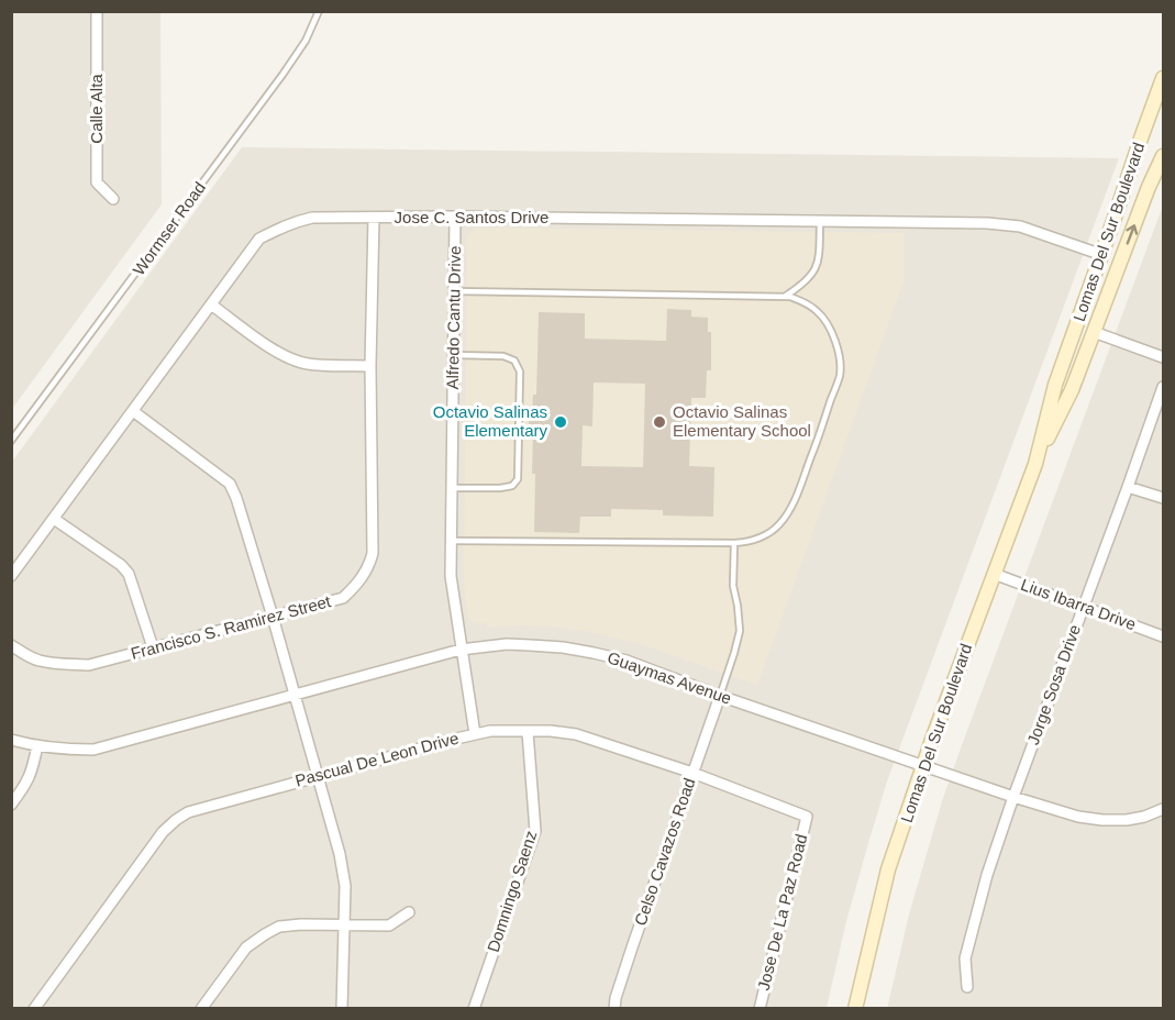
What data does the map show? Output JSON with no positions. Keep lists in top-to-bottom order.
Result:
{
  "streets": {
    "main road": ["Lomas Del Sur Boulevard"],
    "street": [
      "Calle Alta",
      "Jose C. Santos Drive",
      "Alfredo Cantu Drive",
      "Lius Ibarra Drive",
      "Francisco S. Ramirez Street",
      "Guaymas Avenue",
      "Jorge Sosa Drive",
      "Pascual De Leon Drive",
      "Celso Cavazos Road",
      "Domningo Saenz",
      "Jose De La Paz Road"
    ],
    "lane": ["Wormser Road"]
  },
  "crossings": [
    ["Jose C. Santos Drive", "Lomas Del Sur Boulevard"],
    ["Jose C. Santos Drive", "Alfredo Cantu Drive"],
    ["Jose C. Santos Drive", "Francisco S. Ramirez Street"],
    ["Lomas Del Sur Boulevard", "Lius Ibarra Drive"],
    ["Lomas Del Sur Boulevard", "Guaymas Avenue"],
    ["Alfredo Cantu Drive", "Guaymas Avenue"],
    ["Alfredo Cantu Drive", "Pascual De Leon Drive"],
    ["Lius Ibarra Drive", "Jorge Sosa Drive"],
    ["Guaymas Avenue", "Jorge Sosa Drive"],
    ["Guaymas Avenue", "Celso Cavazos Road"],
    ["Pascual De Leon Drive", "Celso Cavazos Road"],
    ["Pascual De Leon Drive", "Domningo Saenz"],
    ["Pascual De Leon Drive", "Jose De La Paz Road"]
  ],
  "places": ["Octavio Salinas Elementary", "Octavio Salinas Elementary School"]
}
